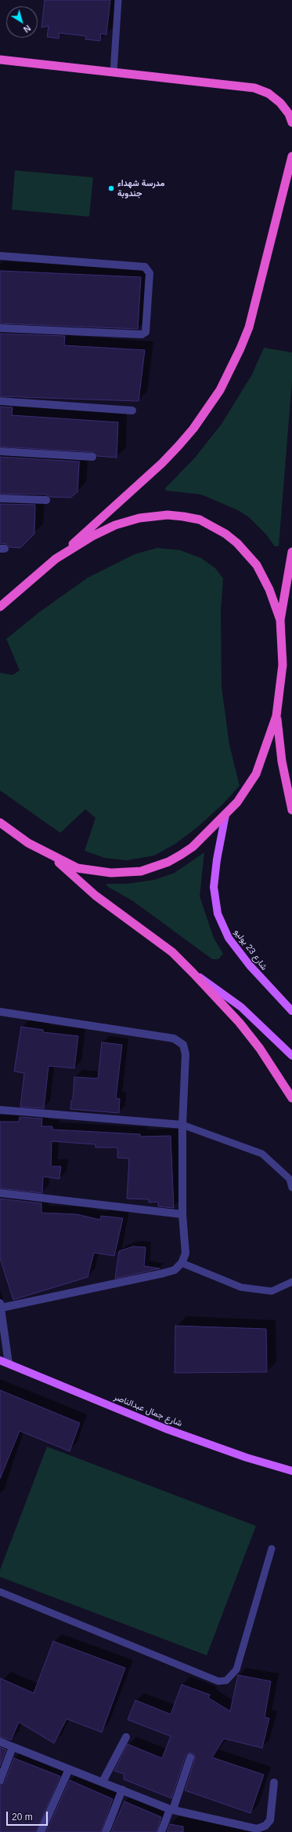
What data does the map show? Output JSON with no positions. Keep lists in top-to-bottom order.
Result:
{
  "streets": {
    "main road": ["شارع 23 يوليو", "شارع جمال عبدالناصر"]
  },
  "places": ["مدرسة شهداء جندوبة"],
  "scale_bar": "20 m",
  "north": "bottom right"
}
